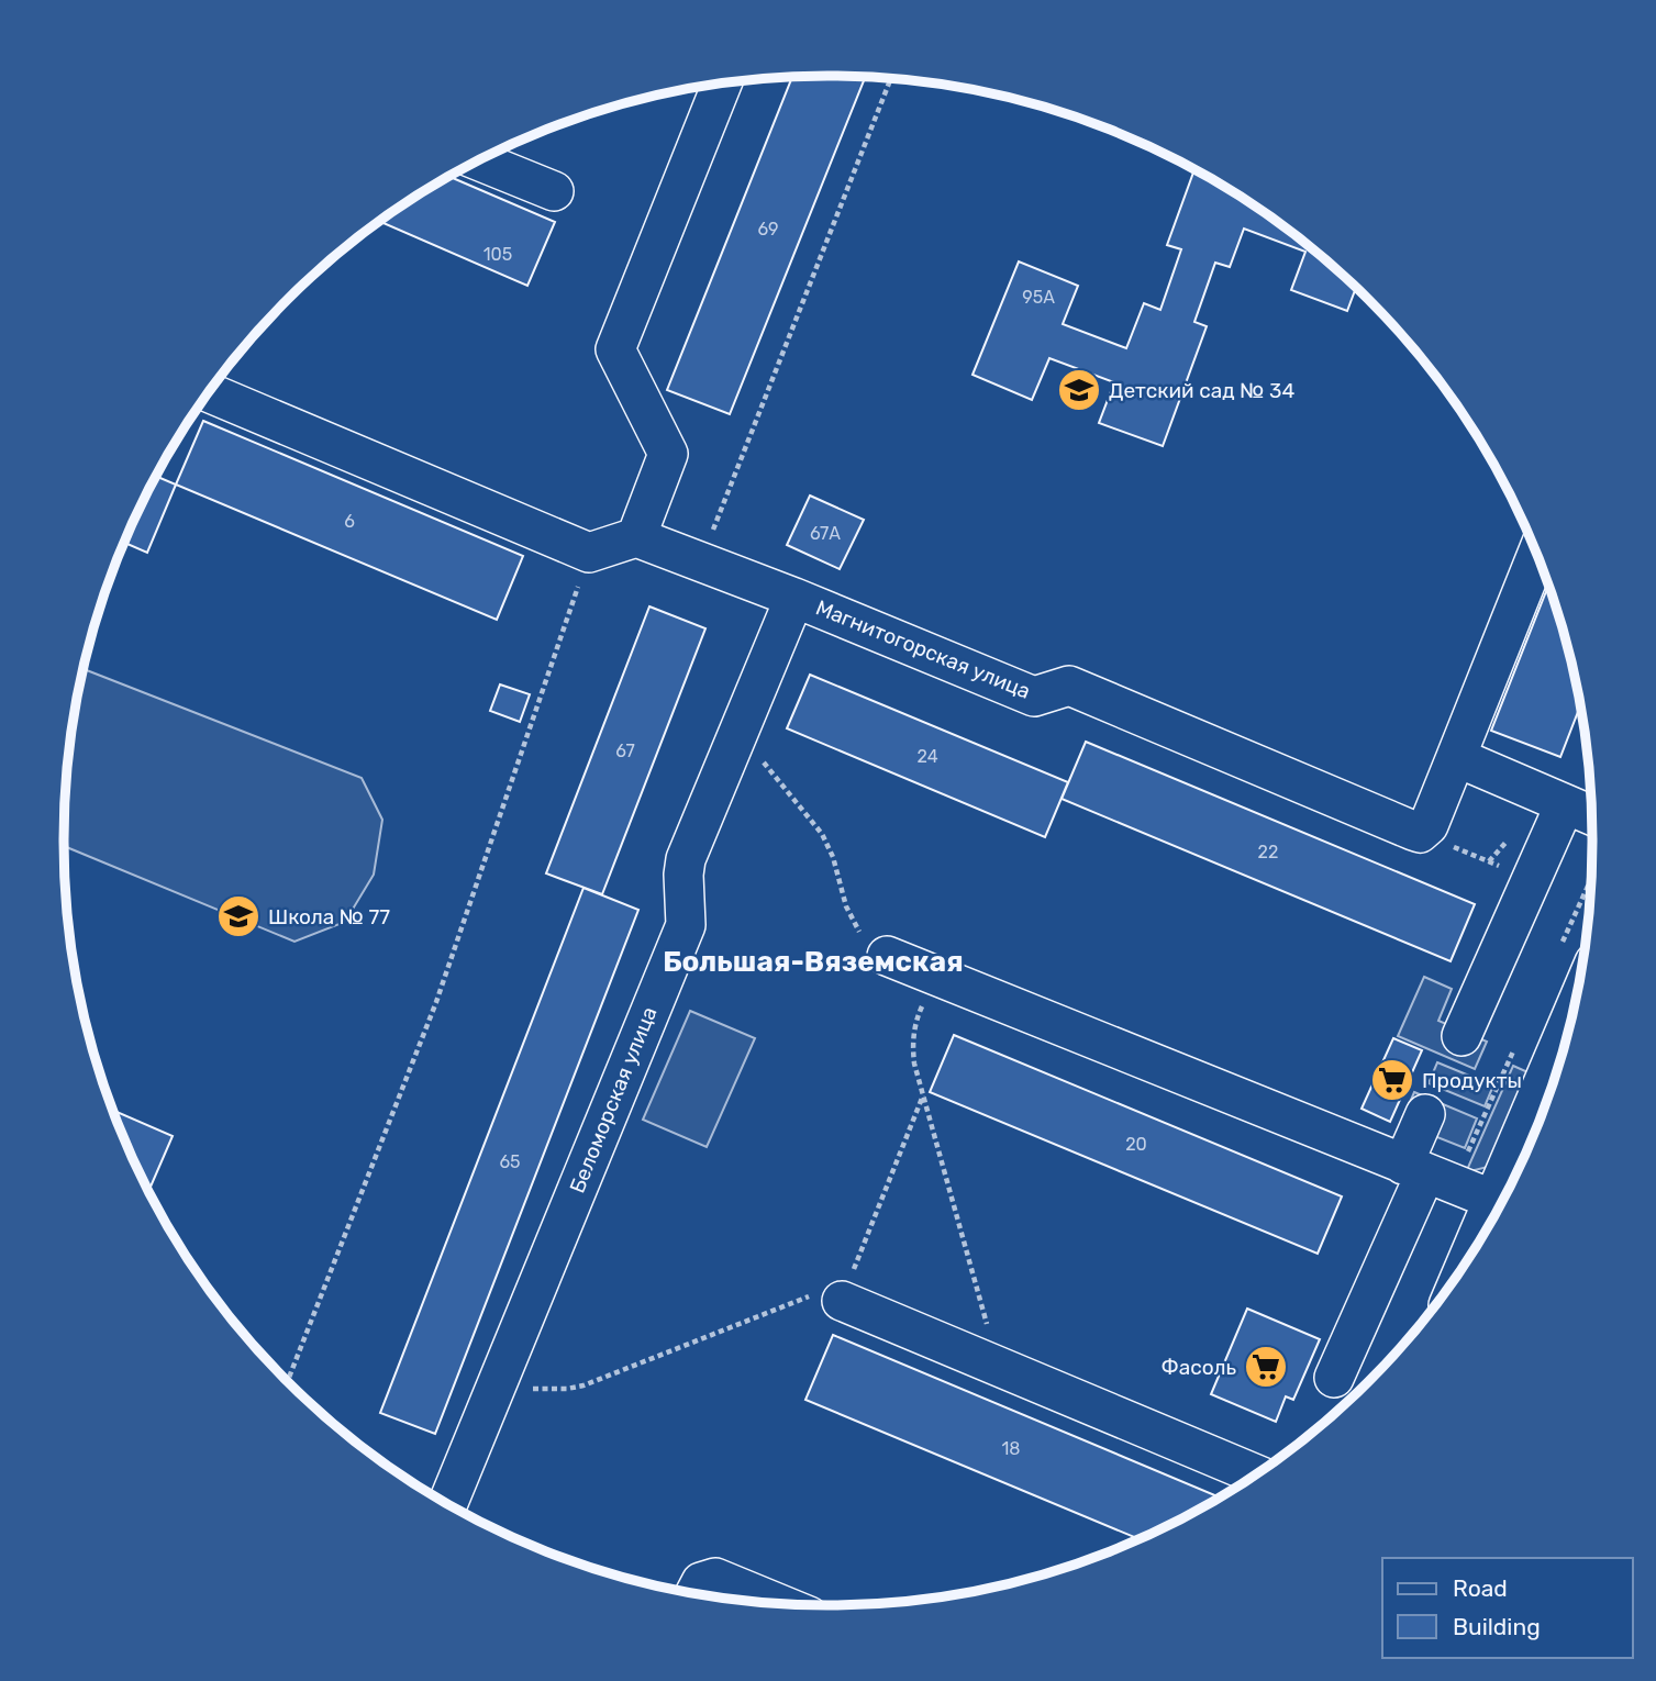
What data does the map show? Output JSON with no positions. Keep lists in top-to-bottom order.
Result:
{
  "streets": {
    "street": ["Магнитогорская улица", "Беломорская улица"]
  },
  "crossings": [
    ["Магнитогорская улица", "Беломорская улица"]
  ],
  "districts": ["Большая-Вяземская"],
  "places": {
    "school or university": ["Детский сад № 34", "Школа № 77"],
    "supermarket": ["Продукты", "Фасоль"]
  },
  "house_numbers": [
    "69",
    "105",
    "95А",
    "6",
    "67А",
    "67",
    "24",
    "22",
    "20",
    "65",
    "18"
  ],
  "legend": ["Road", "Building"]
}
